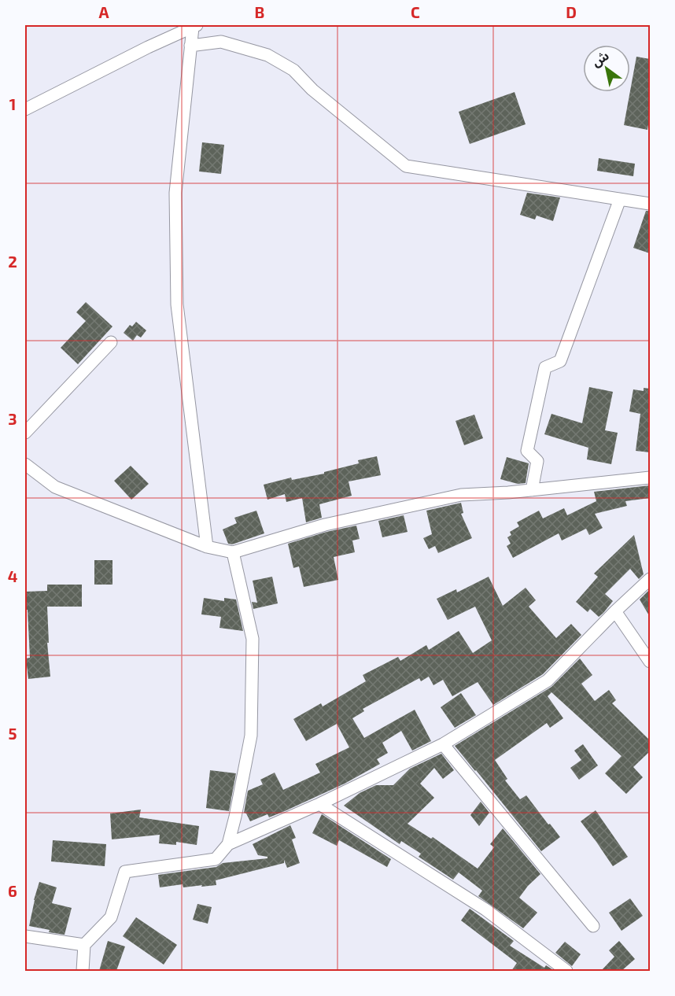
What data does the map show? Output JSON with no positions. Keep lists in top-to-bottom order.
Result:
{
  "north": "top left",
  "grid": {
    "columns": [
      "A",
      "B",
      "C",
      "D"
    ],
    "rows": [
      "1",
      "2",
      "3",
      "4",
      "5",
      "6"
    ]
  }
}
